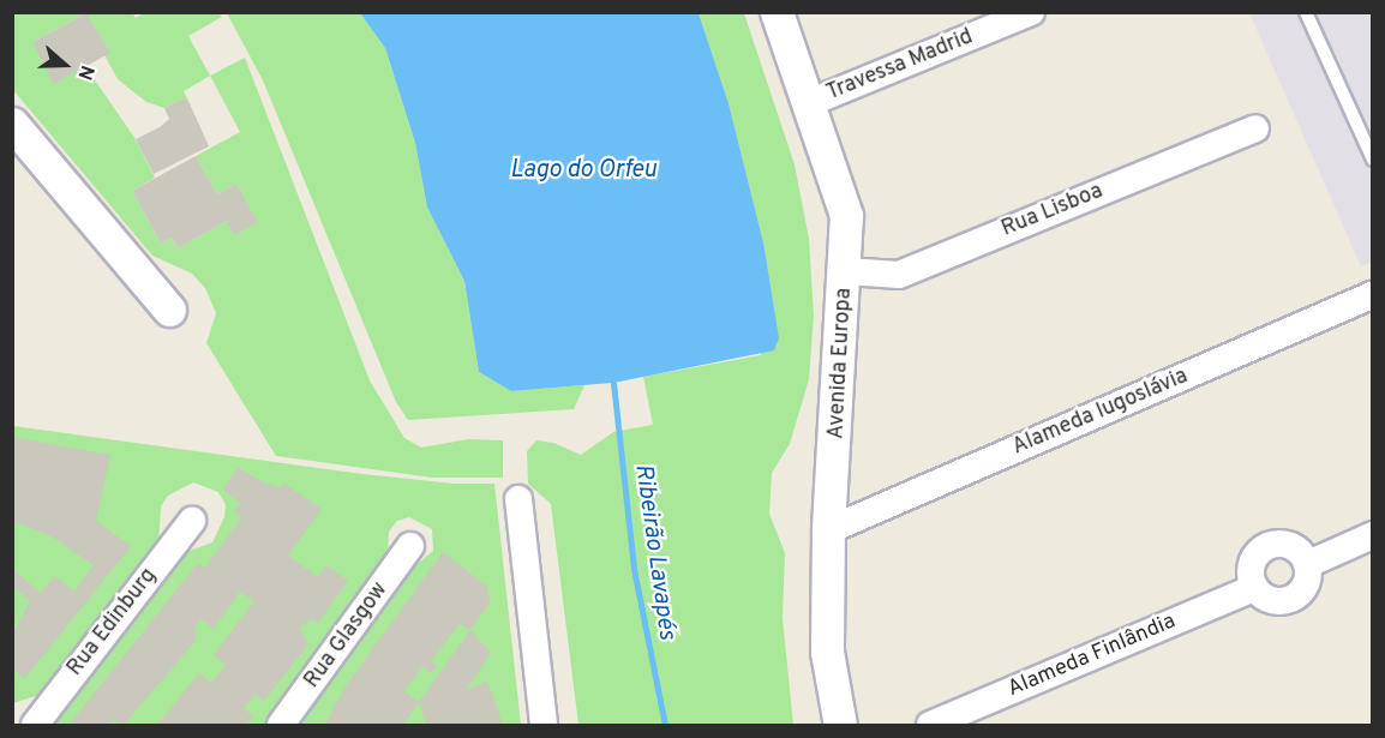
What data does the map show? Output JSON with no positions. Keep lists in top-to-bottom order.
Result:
{
  "streets": {
    "street": [
      "Travessa Madrid",
      "Rua Lisboa",
      "Avenida Europa",
      "Alameda Iugoslávia",
      "Rua Edinburg",
      "Rua Glasgow",
      "Alameda Finlândia"
    ]
  },
  "crossings": [
    ["Travessa Madrid", "Avenida Europa"],
    ["Rua Lisboa", "Avenida Europa"],
    ["Avenida Europa", "Alameda Iugoslávia"]
  ],
  "water": ["Lago do Orfeu", "Ribeirão Lavapés"],
  "north": "right"
}
